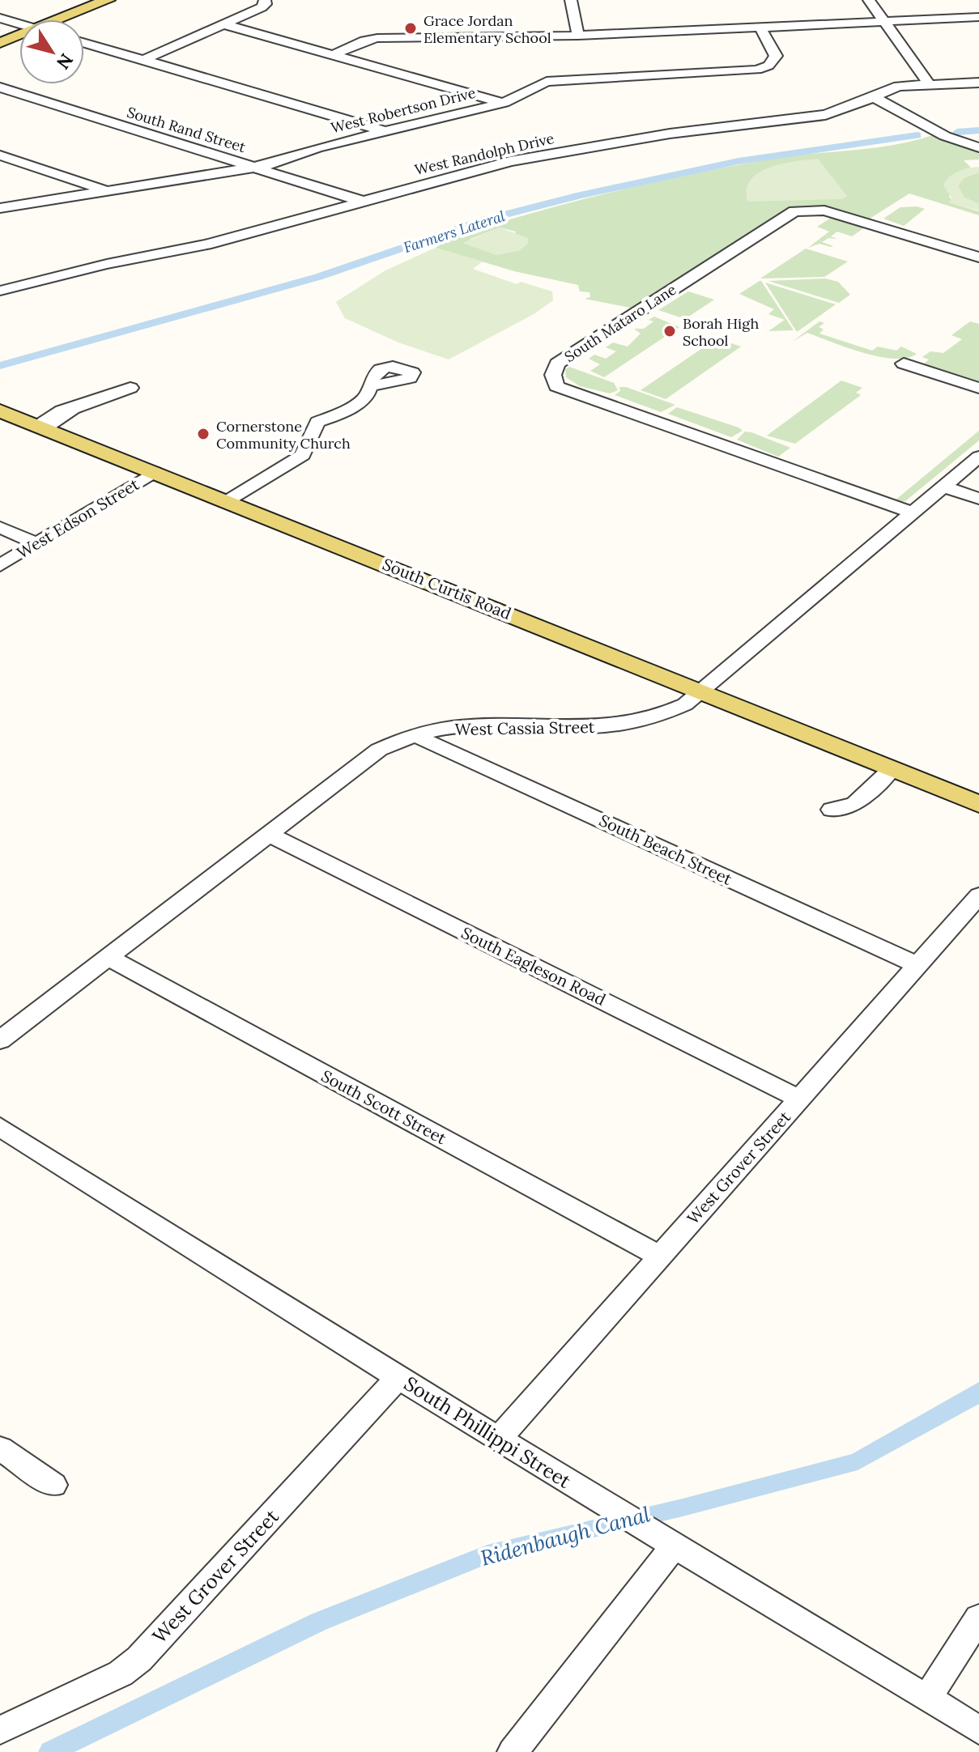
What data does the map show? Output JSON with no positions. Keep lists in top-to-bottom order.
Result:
{
  "streets": {
    "main road": ["South Curtis Road"],
    "street": [
      "West Robertson Drive",
      "South Rand Street",
      "West Randolph Drive",
      "South Mataro Lane",
      "West Edson Street",
      "West Cassia Street",
      "South Beach Street",
      "South Eagleson Road",
      "South Scott Street",
      "West Grover Street",
      "South Phillippi Street"
    ]
  },
  "crossings": [
    ["West Robertson Drive", "South Rand Street"],
    ["South Rand Street", "West Randolph Drive"],
    ["South Mataro Lane", "West Cassia Street"],
    ["West Edson Street", "South Curtis Road"],
    ["South Curtis Road", "West Cassia Street"],
    ["West Cassia Street", "South Beach Street"],
    ["West Cassia Street", "South Eagleson Road"],
    ["West Cassia Street", "South Scott Street"],
    ["South Beach Street", "West Grover Street"],
    ["South Eagleson Road", "West Grover Street"],
    ["South Scott Street", "West Grover Street"],
    ["West Grover Street", "South Phillippi Street"]
  ],
  "water": ["Farmers Lateral", "Ridenbaugh Canal"],
  "places": ["Grace Jordan Elementary School", "Borah High School", "Cornerstone Community Church"],
  "north": "bottom right"
}
